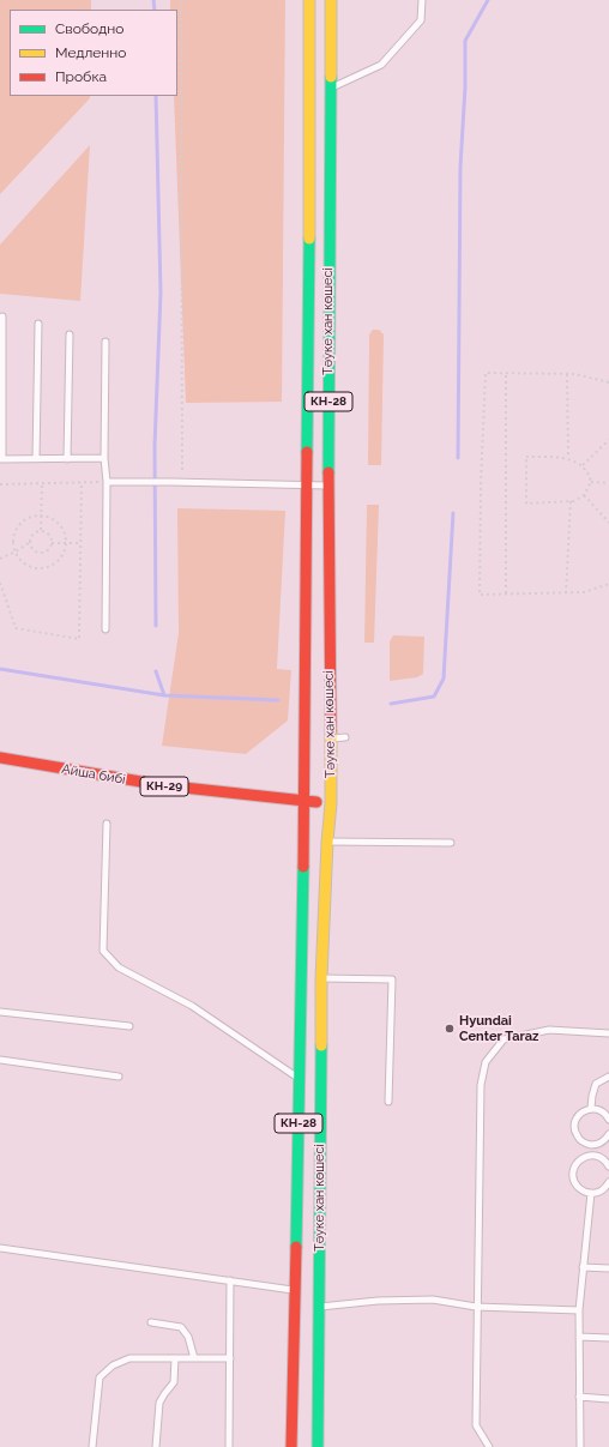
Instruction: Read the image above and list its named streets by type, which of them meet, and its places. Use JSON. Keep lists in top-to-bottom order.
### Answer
{
  "streets": {
    "main road": [
      "Тәуке хан көшесі",
      "КН-28",
      "Айша бибі",
      "КН-29"
    ]
  },
  "crossings": [
    ["Тәуке хан көшесі", "Айша бибі"]
  ],
  "places": ["Hyundai Center Taraz"],
  "legend": ["Свободно", "Медленно", "Пробка"]
}
